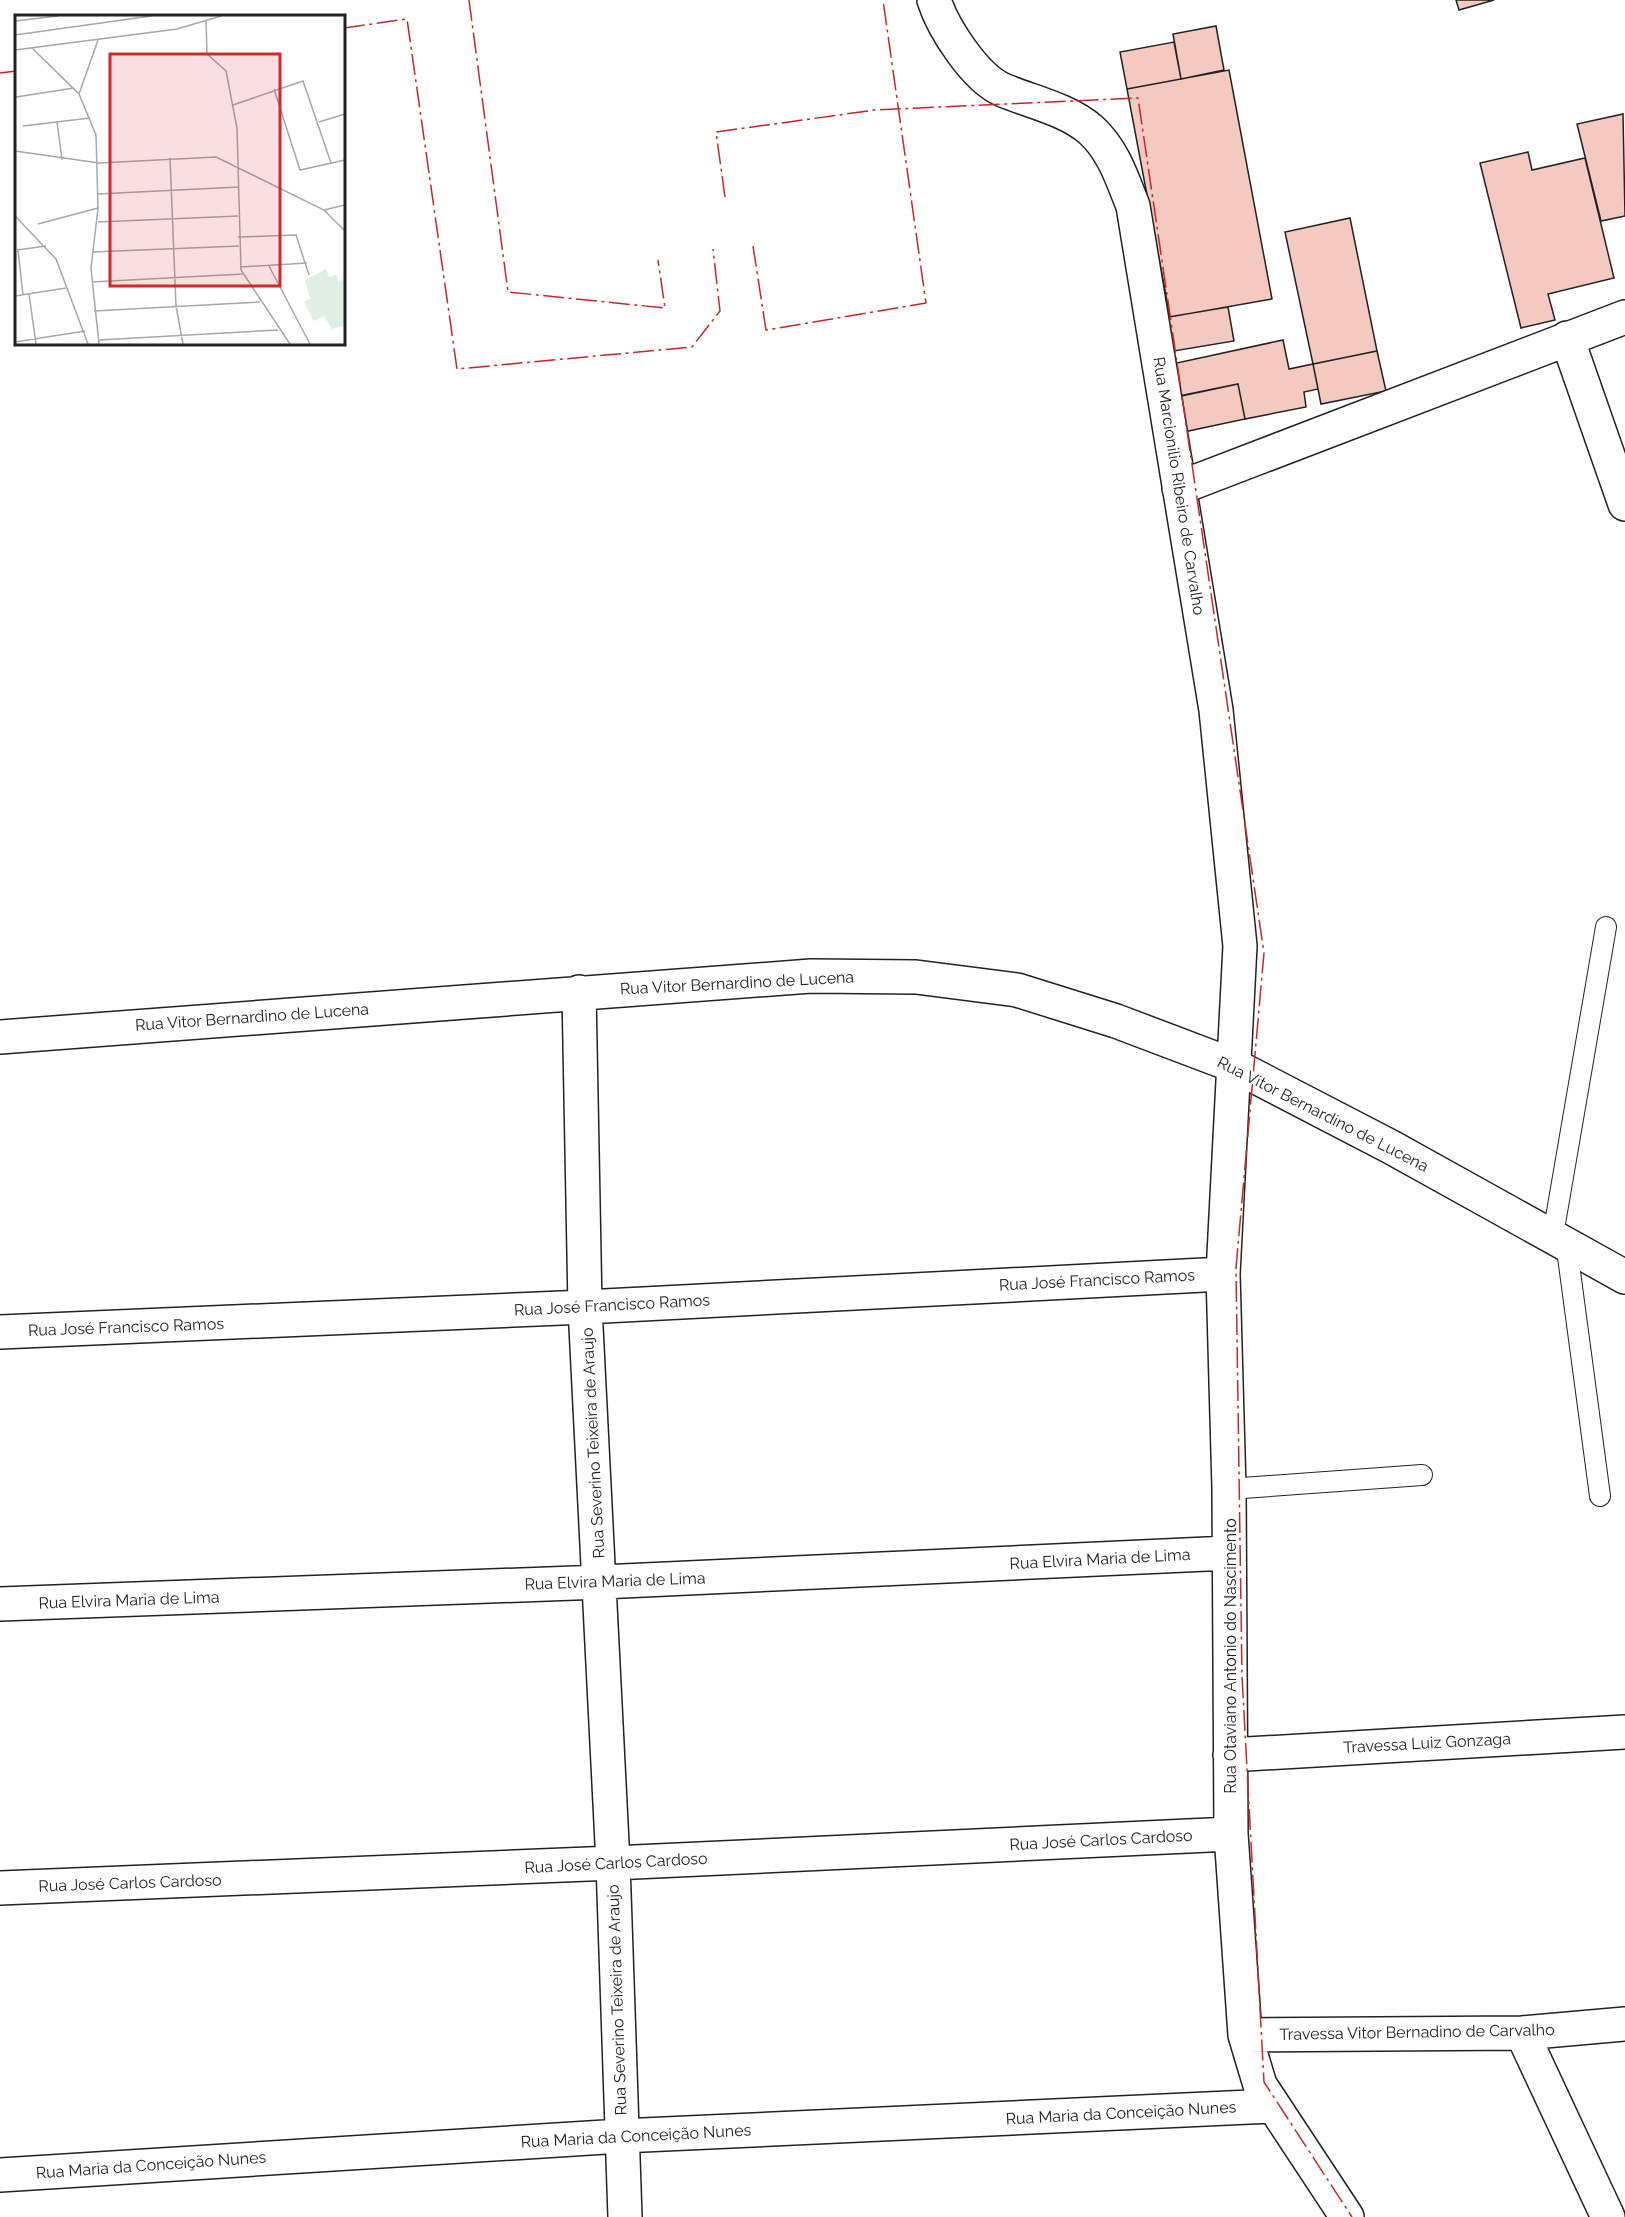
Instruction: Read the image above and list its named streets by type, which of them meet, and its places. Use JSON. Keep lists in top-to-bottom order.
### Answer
{
  "streets": {
    "street": [
      "Rua Marcionilio Ribeiro de Carvalho",
      "Rua Vitor Bernardino de Lucena",
      "Rua José Francisco Ramos",
      "Rua Severino Teixeira de Araujo",
      "Rua Elvira Maria de Lima",
      "Rua Otaviano Antonio do Nascimento",
      "Travessa Luiz Gonzaga",
      "Rua José Carlos Cardoso",
      "Travessa Vitor Bernadino de Carvalho",
      "Rua Maria da Conceição Nunes"
    ]
  },
  "crossings": [
    ["Rua Marcionilio Ribeiro de Carvalho", "Rua Vitor Bernardino de Lucena"],
    ["Rua Marcionilio Ribeiro de Carvalho", "Rua Otaviano Antonio do Nascimento"],
    ["Rua Vitor Bernardino de Lucena", "Rua Severino Teixeira de Araujo"],
    ["Rua Vitor Bernardino de Lucena", "Rua Otaviano Antonio do Nascimento"],
    ["Rua José Francisco Ramos", "Rua Severino Teixeira de Araujo"],
    ["Rua José Francisco Ramos", "Rua Otaviano Antonio do Nascimento"],
    ["Rua Severino Teixeira de Araujo", "Rua Elvira Maria de Lima"],
    ["Rua Severino Teixeira de Araujo", "Rua José Carlos Cardoso"],
    ["Rua Severino Teixeira de Araujo", "Rua Maria da Conceição Nunes"],
    ["Rua Elvira Maria de Lima", "Rua Otaviano Antonio do Nascimento"],
    ["Rua Otaviano Antonio do Nascimento", "Travessa Luiz Gonzaga"],
    ["Rua Otaviano Antonio do Nascimento", "Rua José Carlos Cardoso"],
    ["Rua Otaviano Antonio do Nascimento", "Travessa Vitor Bernadino de Carvalho"],
    ["Rua Otaviano Antonio do Nascimento", "Rua Maria da Conceição Nunes"]
  ]
}
